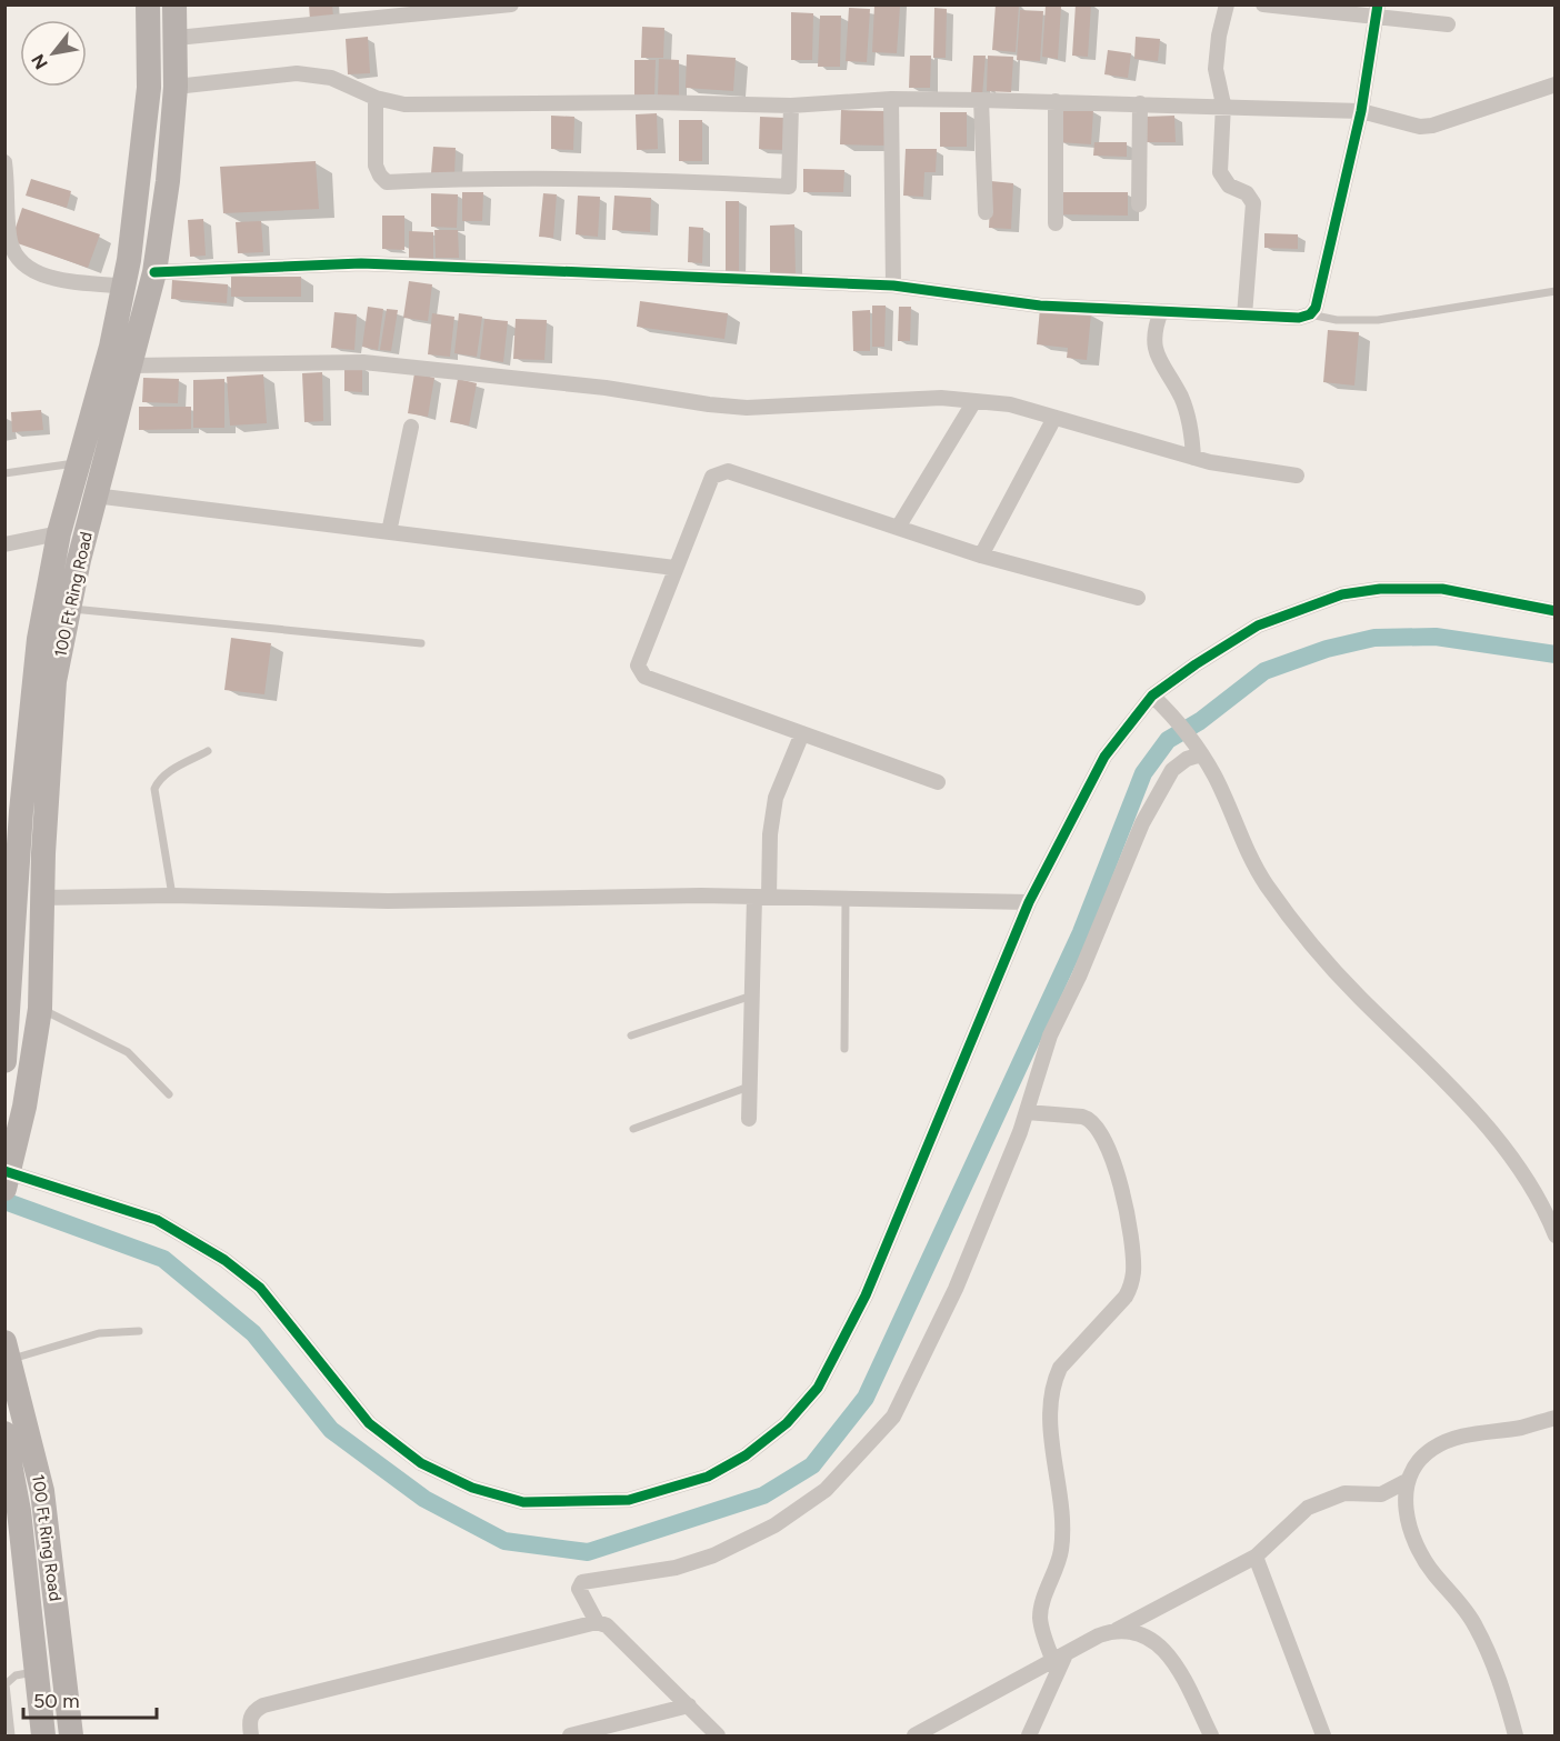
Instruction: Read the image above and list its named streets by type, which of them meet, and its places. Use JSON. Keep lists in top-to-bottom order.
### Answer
{
  "streets": {
    "main road": ["100 Ft Ring Road"]
  },
  "scale_bar": "50 m",
  "north": "bottom left"
}
